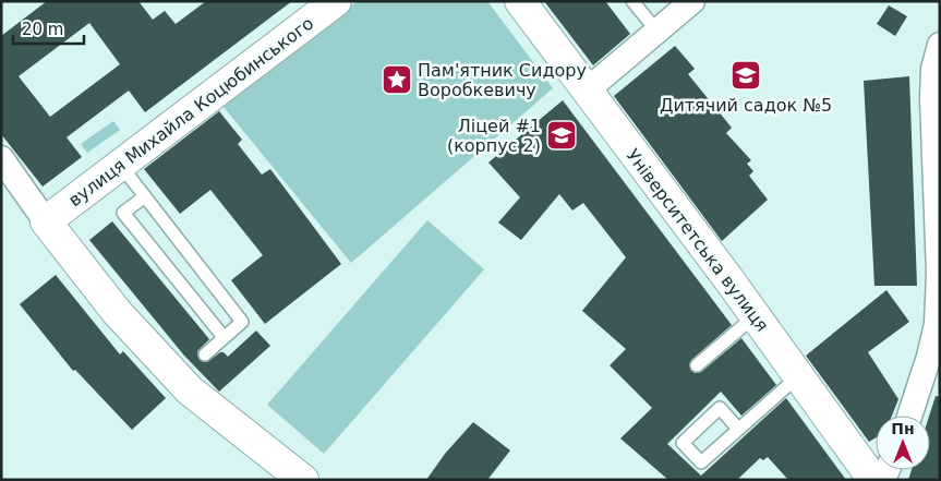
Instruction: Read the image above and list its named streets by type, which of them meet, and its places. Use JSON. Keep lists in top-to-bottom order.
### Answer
{
  "streets": {
    "street": ["вулиця Михайла Коцюбинського", "Університетська вулиця"]
  },
  "places": {
    "school or university": ["Дитячий садок №5", "Ліцей #1 (корпус 2)"],
    "place": ["Пам'ятник Сидору Воробкевичу"]
  },
  "scale_bar": "20 m",
  "north": "top"
}
